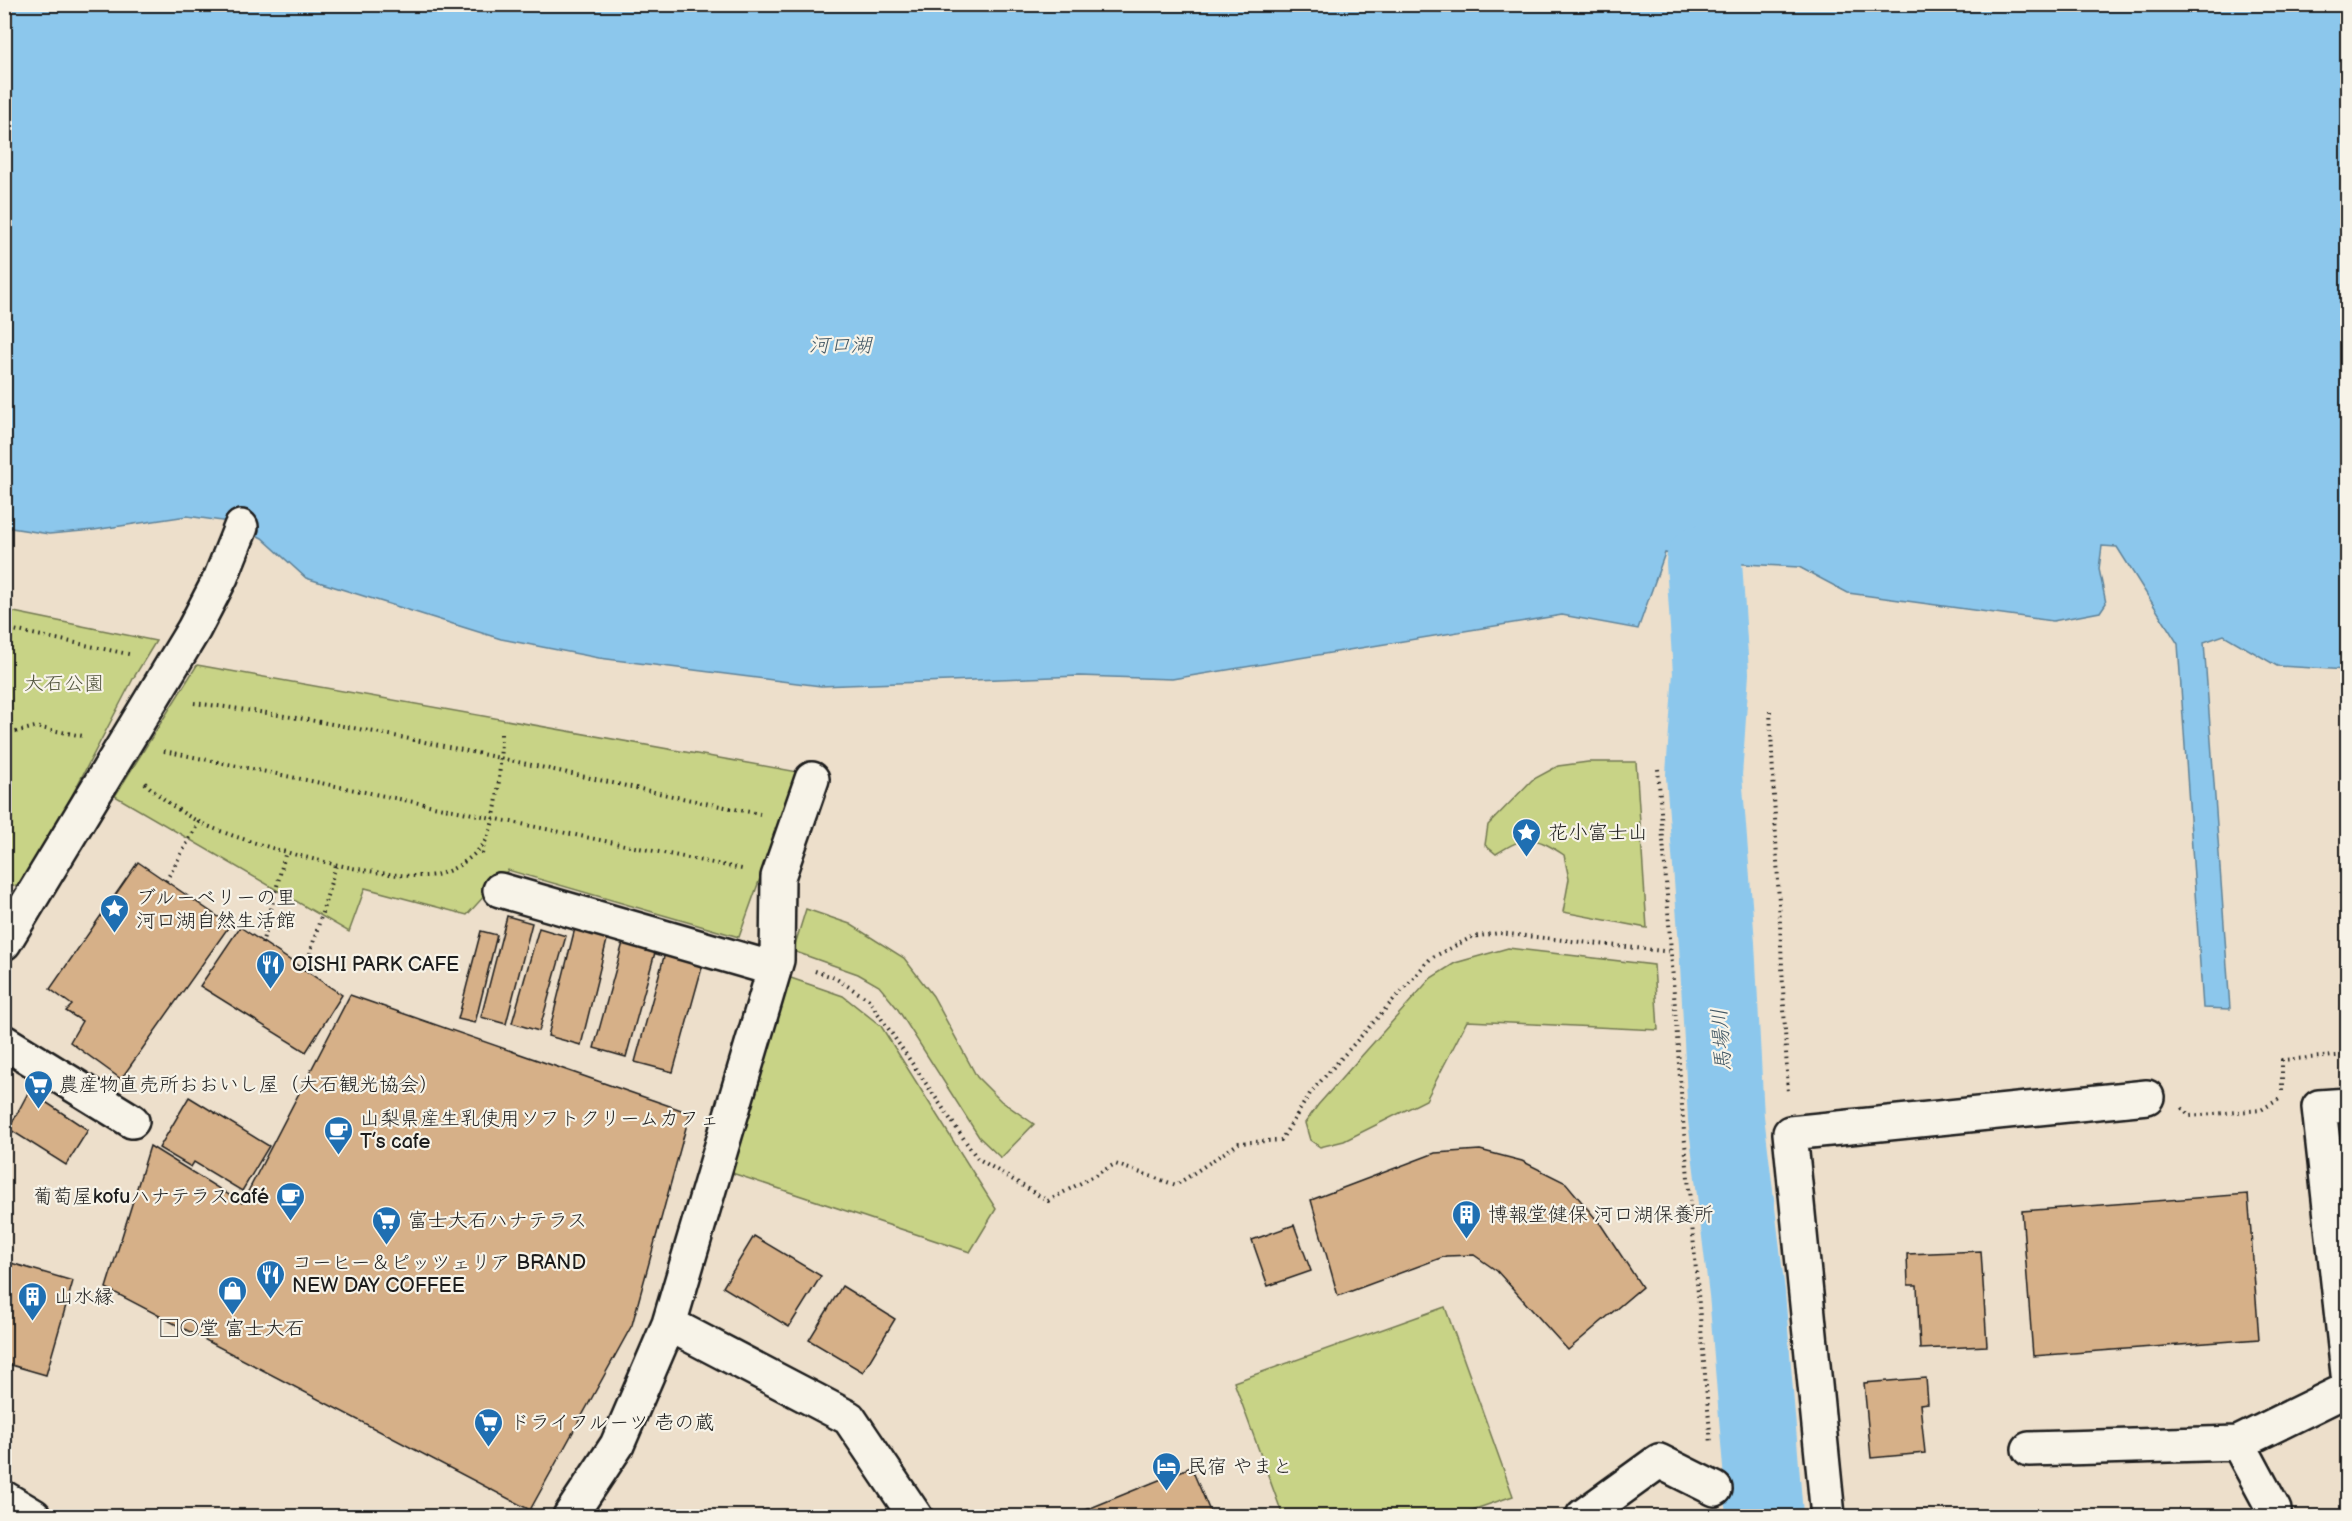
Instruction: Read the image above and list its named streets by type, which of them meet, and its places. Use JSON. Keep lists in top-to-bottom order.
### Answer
{
  "water": ["河口湖", "馬場川"],
  "parks": ["大石公園"],
  "places": {
    "place": ["花小富士山", "ブルーベリーの里 河口湖自然生活館"],
    "restaurant": ["OISHI PARK CAFE", "コーヒー＆ピッツェリア BRAND NEW DAY COFFEE"],
    "supermarket": ["農産物直売所おおいし屋（大石観光協会）", "富士大石ハナテラス", "ドライフルーツ 壱の蔵"],
    "cafe": ["山梨県産生乳使用ソフトクリームカフェ T’s cafe", "葡萄屋kofuハナテラスcafé"],
    "building": ["博報堂健保 河口湖保養所", "山水縁"],
    "shop": ["□○堂 富士大石"],
    "hotel": ["民宿 やまと"]
  }
}
